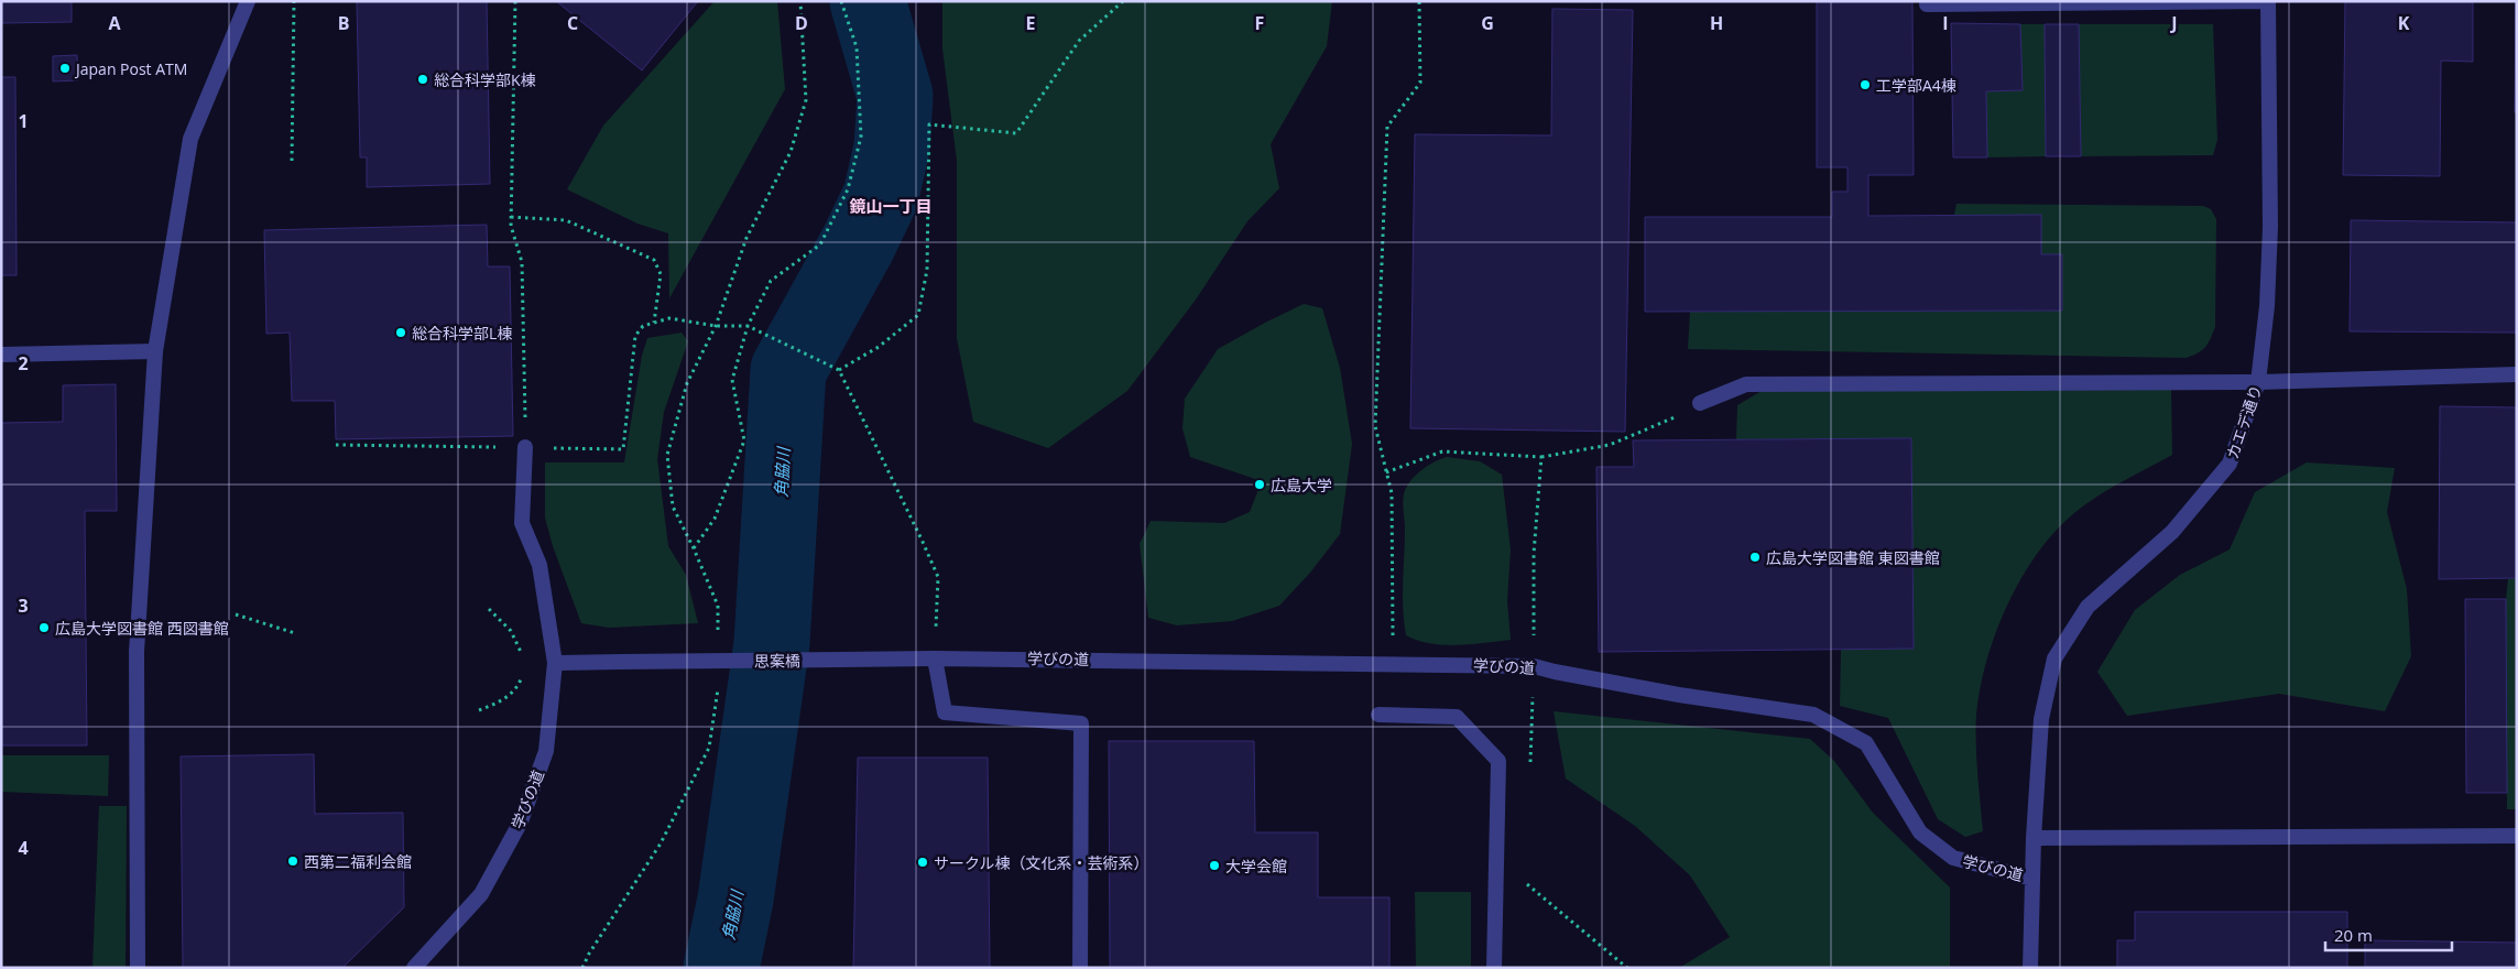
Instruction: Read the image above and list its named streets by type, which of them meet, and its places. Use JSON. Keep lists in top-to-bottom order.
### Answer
{
  "streets": {
    "street": ["カエデ通り", "学びの道", "思案橋"]
  },
  "crossings": [
    ["カエデ通り", "学びの道"],
    ["学びの道", "思案橋"]
  ],
  "districts": ["鏡山一丁目"],
  "water": ["角脇川"],
  "places": [
    "Japan Post ATM",
    "総合科学部K棟",
    "工学部A4棟",
    "総合科学部L棟",
    "広島大学",
    "広島大学図書館 東図書館",
    "広島大学図書館 西図書館",
    "西第二福利会館",
    "サークル棟（文化系・芸術系）",
    "大学会館"
  ],
  "scale_bar": "20 m",
  "grid": {
    "columns": [
      "A",
      "B",
      "C",
      "D",
      "E",
      "F",
      "G",
      "H",
      "I",
      "J",
      "K"
    ],
    "rows": [
      "1",
      "2",
      "3",
      "4"
    ]
  }
}
